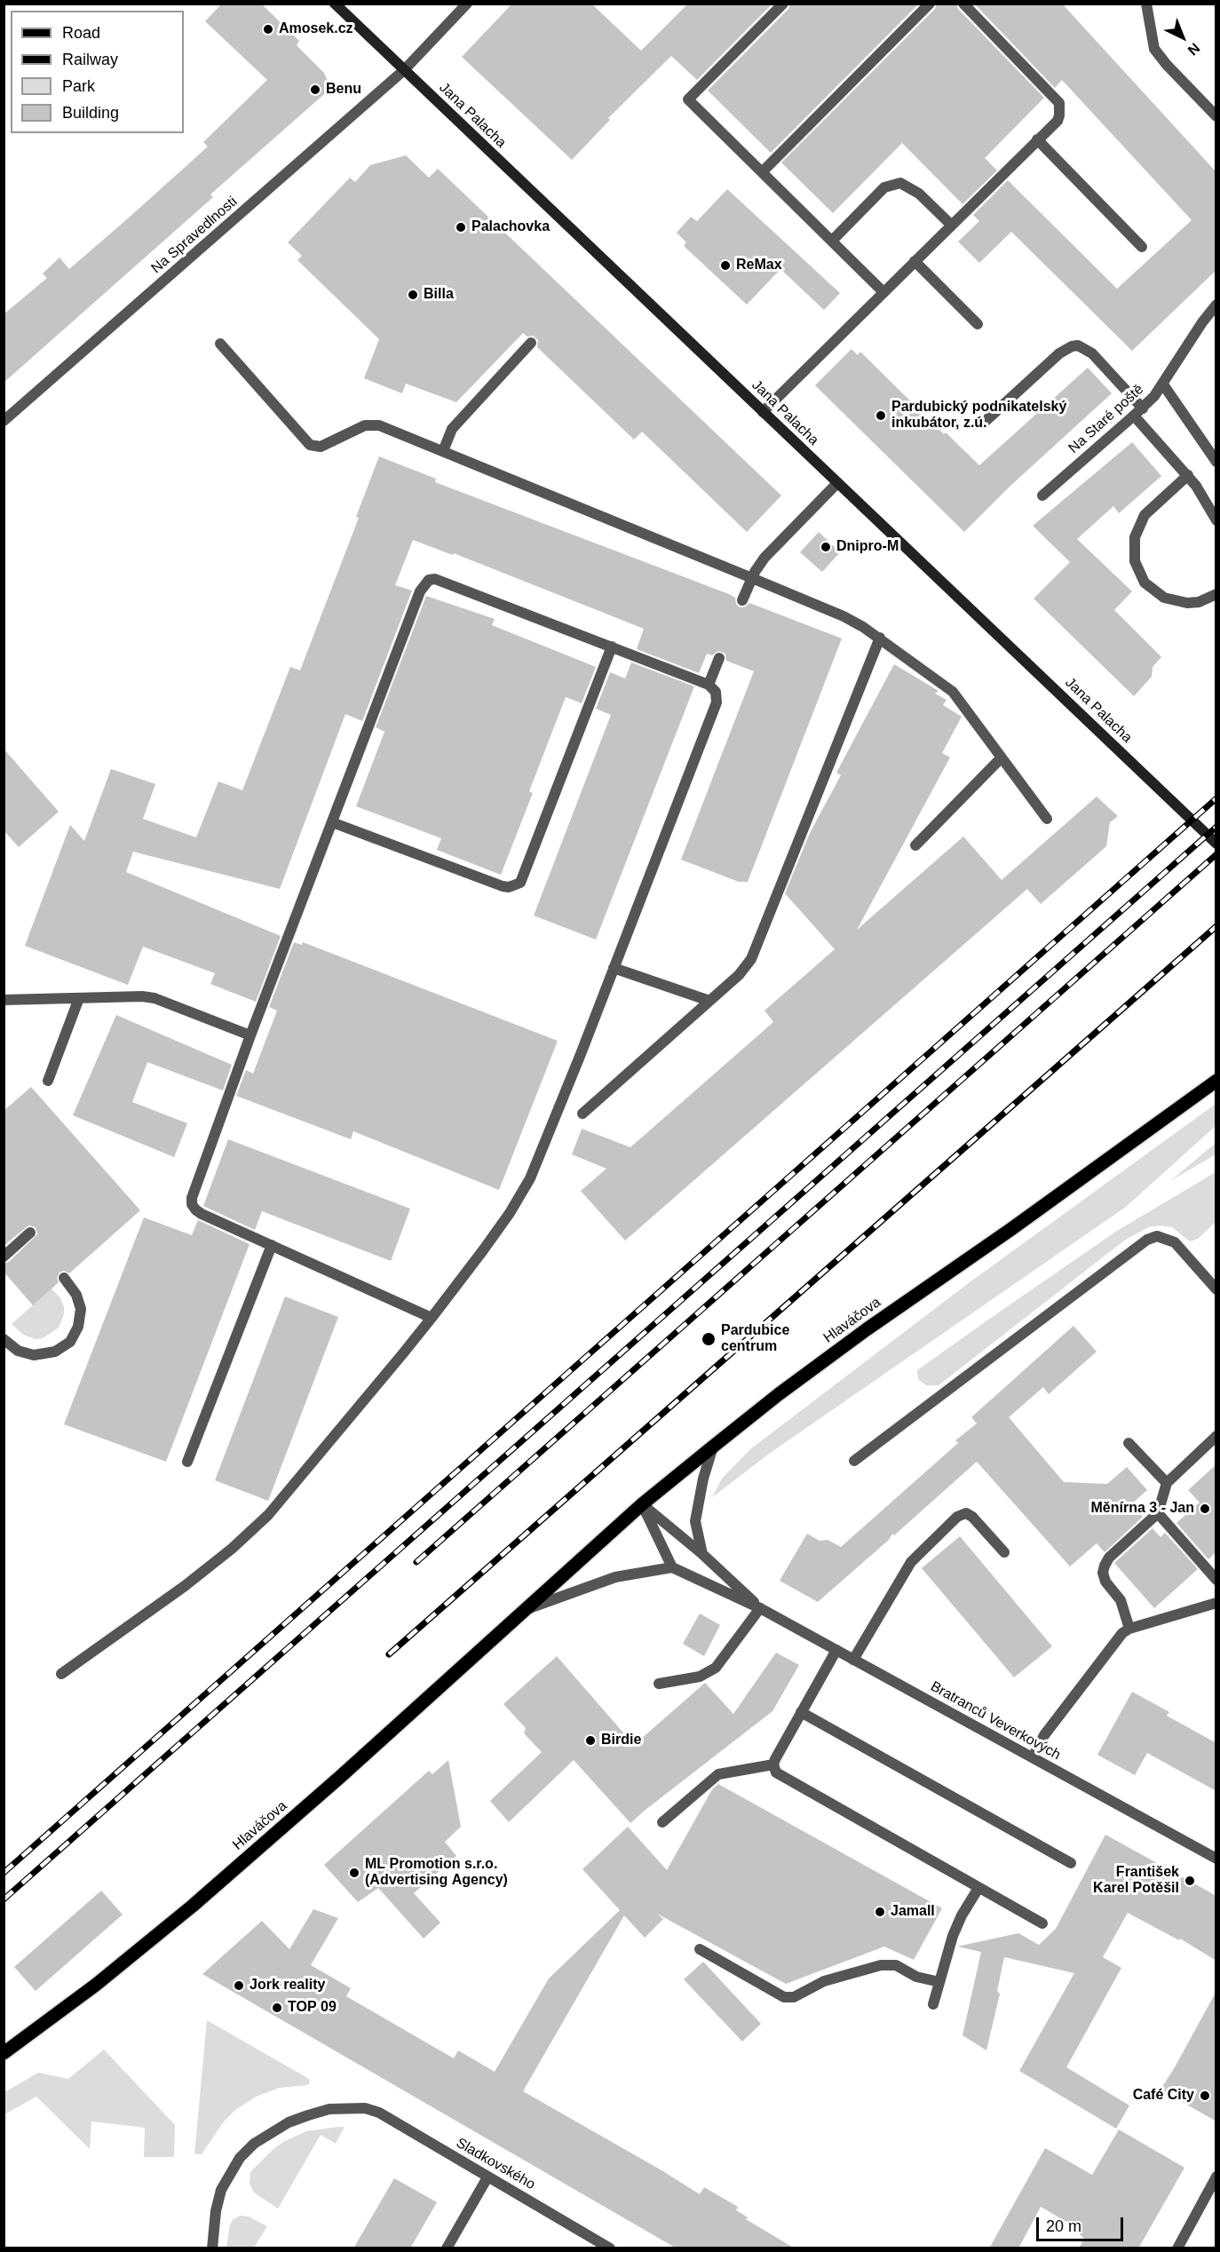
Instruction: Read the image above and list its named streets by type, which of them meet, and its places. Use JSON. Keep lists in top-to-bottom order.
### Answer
{
  "streets": {
    "main road": ["Jana Palacha", "Hlaváčova"],
    "street": [
      "Na Spravedlnosti",
      "Na Staré poště",
      "Bratranců Veverkových",
      "Sladkovského"
    ]
  },
  "crossings": [
    ["Jana Palacha", "Na Spravedlnosti"],
    ["Hlaváčova", "Bratranců Veverkových"]
  ],
  "places": [
    "Amosek.cz",
    "Benu",
    "Palachovka",
    "ReMax",
    "Billa",
    "Pardubický podnikatelský inkubátor, z.ú.",
    "Dnipro-M",
    "Pardubice centrum",
    "Měnírna 3 - Jan",
    "Birdie",
    "ML Promotion s.r.o. (Advertising Agency)",
    "František Karel Potěšil",
    "Jamall",
    "Jork reality",
    "TOP 09",
    "Café City"
  ],
  "legend": [
    "Road",
    "Railway",
    "Park",
    "Building"
  ],
  "scale_bar": "20 m",
  "north": "bottom right"
}
